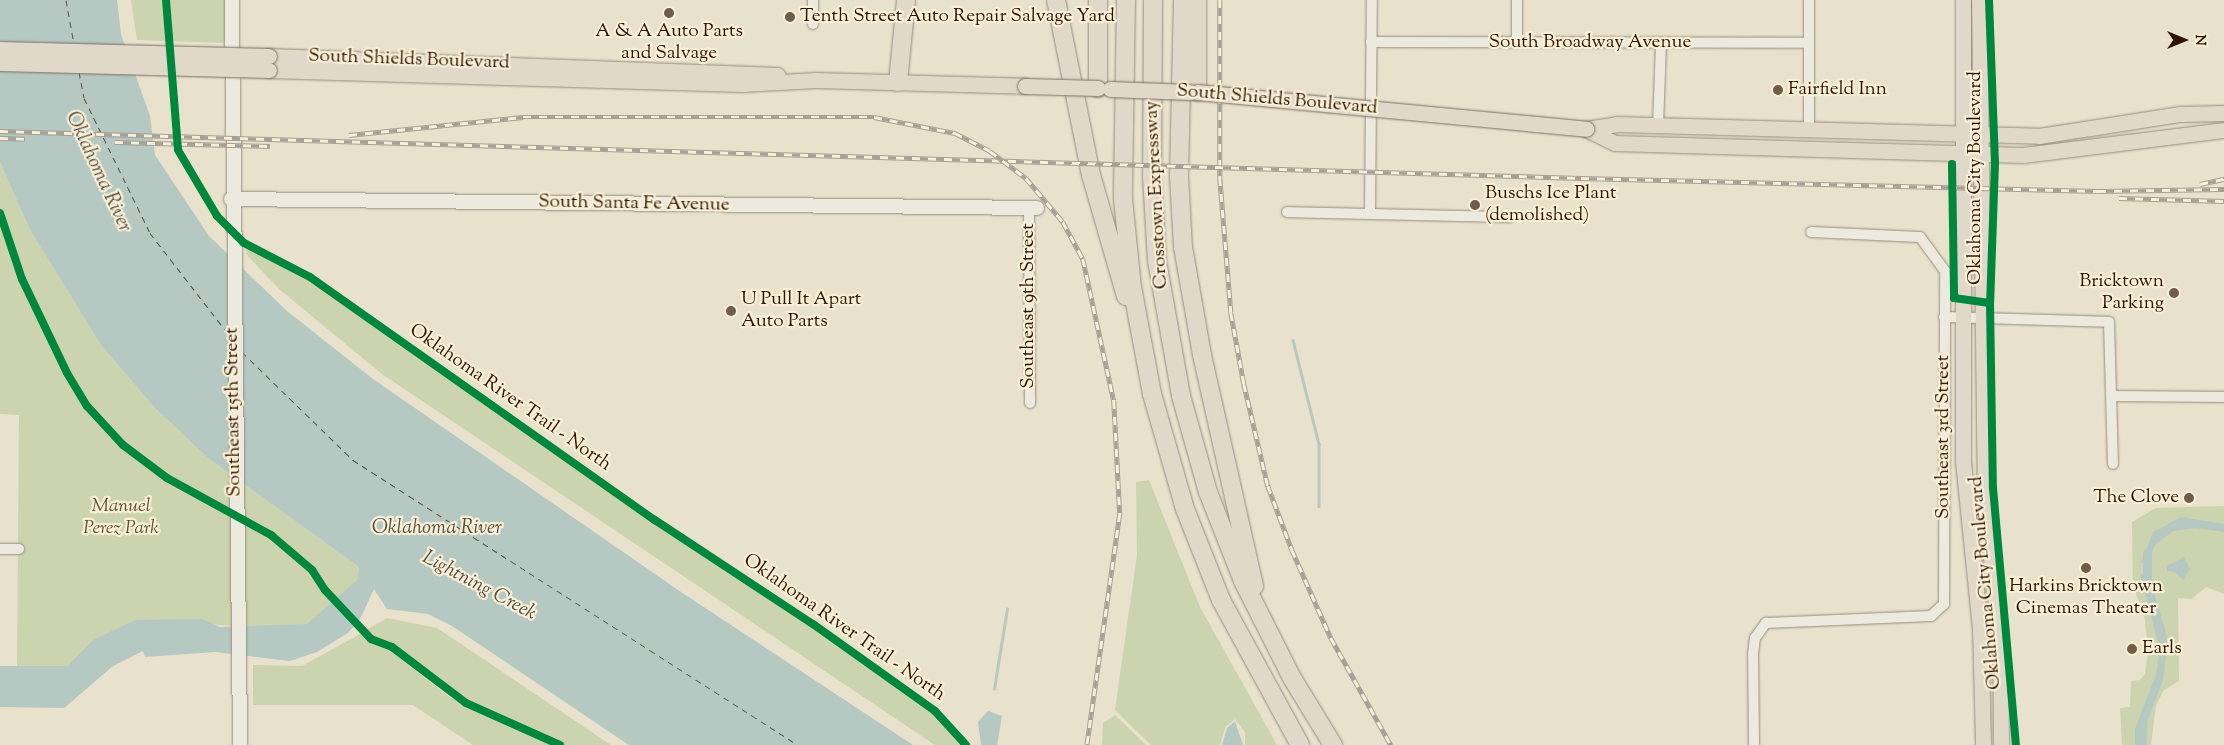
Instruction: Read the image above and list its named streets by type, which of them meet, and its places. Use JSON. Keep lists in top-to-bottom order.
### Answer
{
  "streets": {
    "highway": ["Crosstown Expressway"],
    "main road": ["South Shields Boulevard", "Oklahoma City Boulevard"],
    "street": [
      "South Broadway Avenue",
      "South Santa Fe Avenue",
      "Southeast 9th Street",
      "Southeast 15th Street",
      "Southeast 3rd Street"
    ],
    "cycle path": ["Oklahoma River Trail - North"]
  },
  "crossings": [
    ["South Shields Boulevard", "Oklahoma City Boulevard"],
    ["South Santa Fe Avenue", "Southeast 9th Street"],
    ["South Santa Fe Avenue", "Southeast 15th Street"]
  ],
  "water": ["Oklahoma River", "Lightning Creek"],
  "parks": ["Manuel Perez Park"],
  "places": [
    "A & A Auto Parts and Salvage",
    "Tenth Street Auto Repair Salvage Yard",
    "Fairfield Inn",
    "Buschs Ice Plant (demolished)",
    "Bricktown Parking",
    "U Pull It Apart Auto Parts",
    "The Clove",
    "Harkins Bricktown Cinemas Theater",
    "Earls"
  ],
  "north": "right"
}
